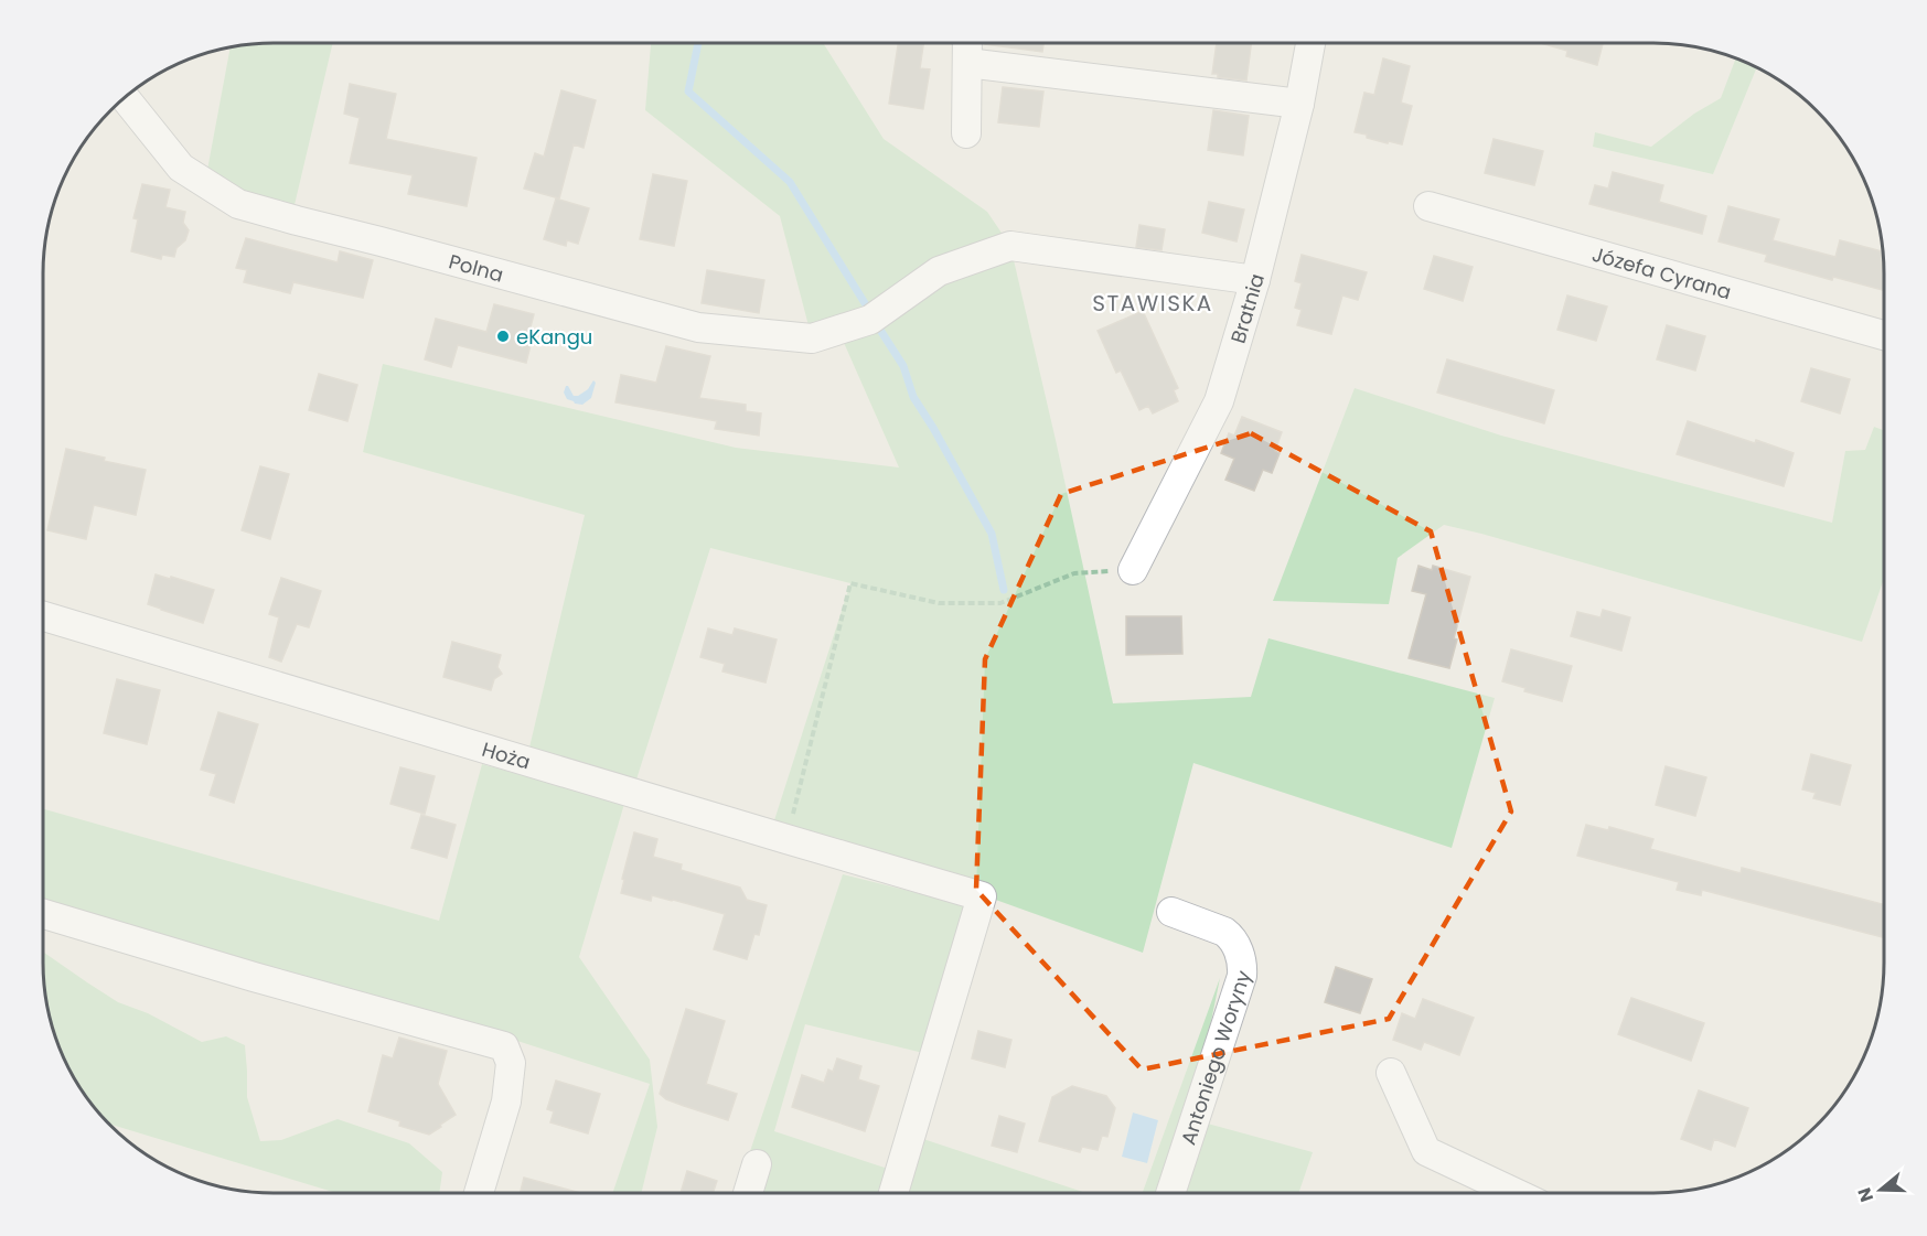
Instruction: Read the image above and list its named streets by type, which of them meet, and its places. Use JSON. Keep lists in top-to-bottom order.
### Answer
{
  "streets": {
    "street": [
      "Polna",
      "Józefa Cyrana",
      "Bratnia",
      "Hoża",
      "Antoniego Woryny"
    ]
  },
  "crossings": [
    ["Polna", "Bratnia"]
  ],
  "districts": ["STAWISKA"],
  "places": ["eKangu"],
  "north": "left"
}
